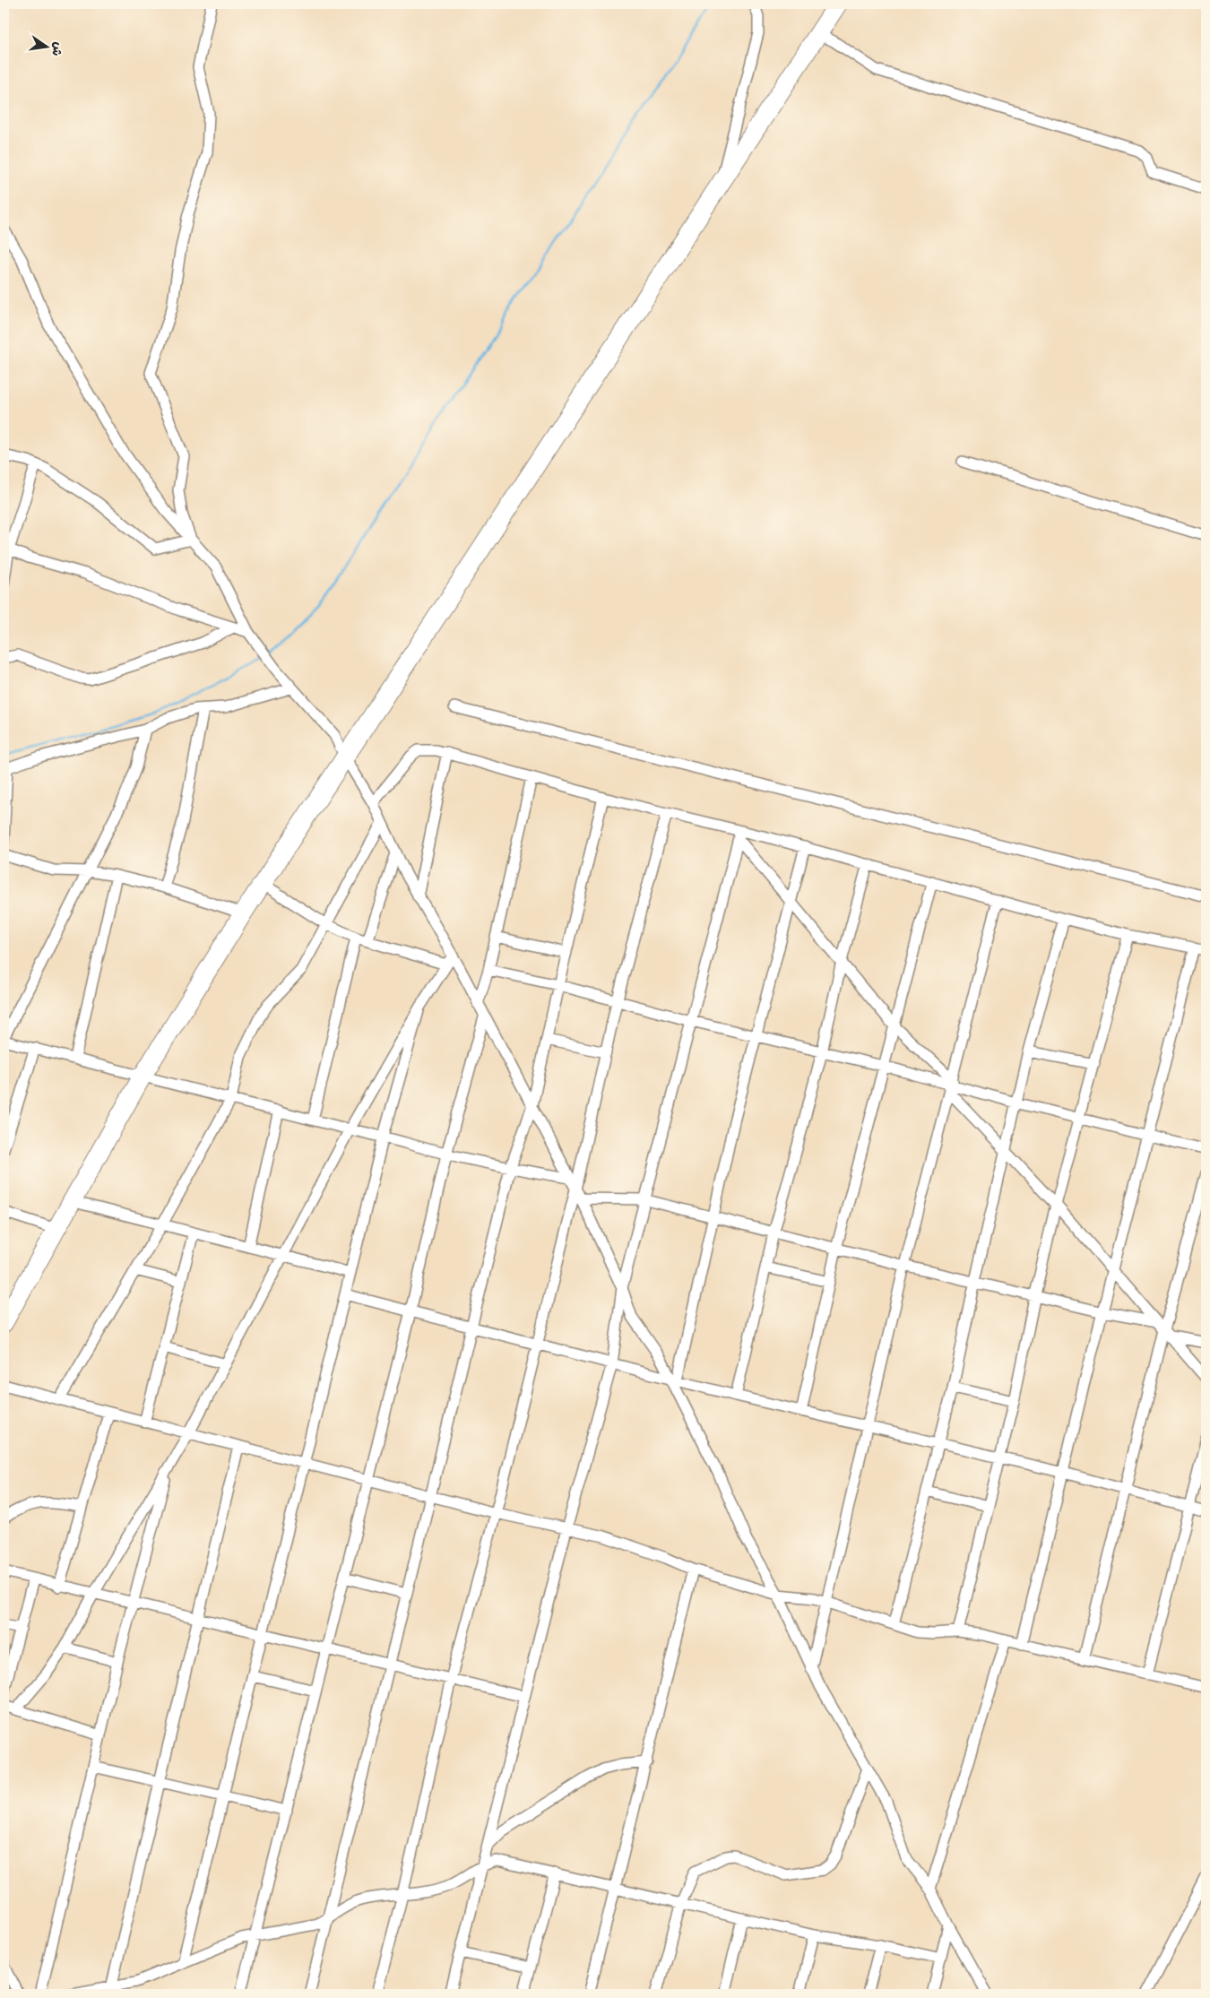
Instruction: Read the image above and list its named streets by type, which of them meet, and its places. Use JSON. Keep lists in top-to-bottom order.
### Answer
{
  "north": "right"
}
